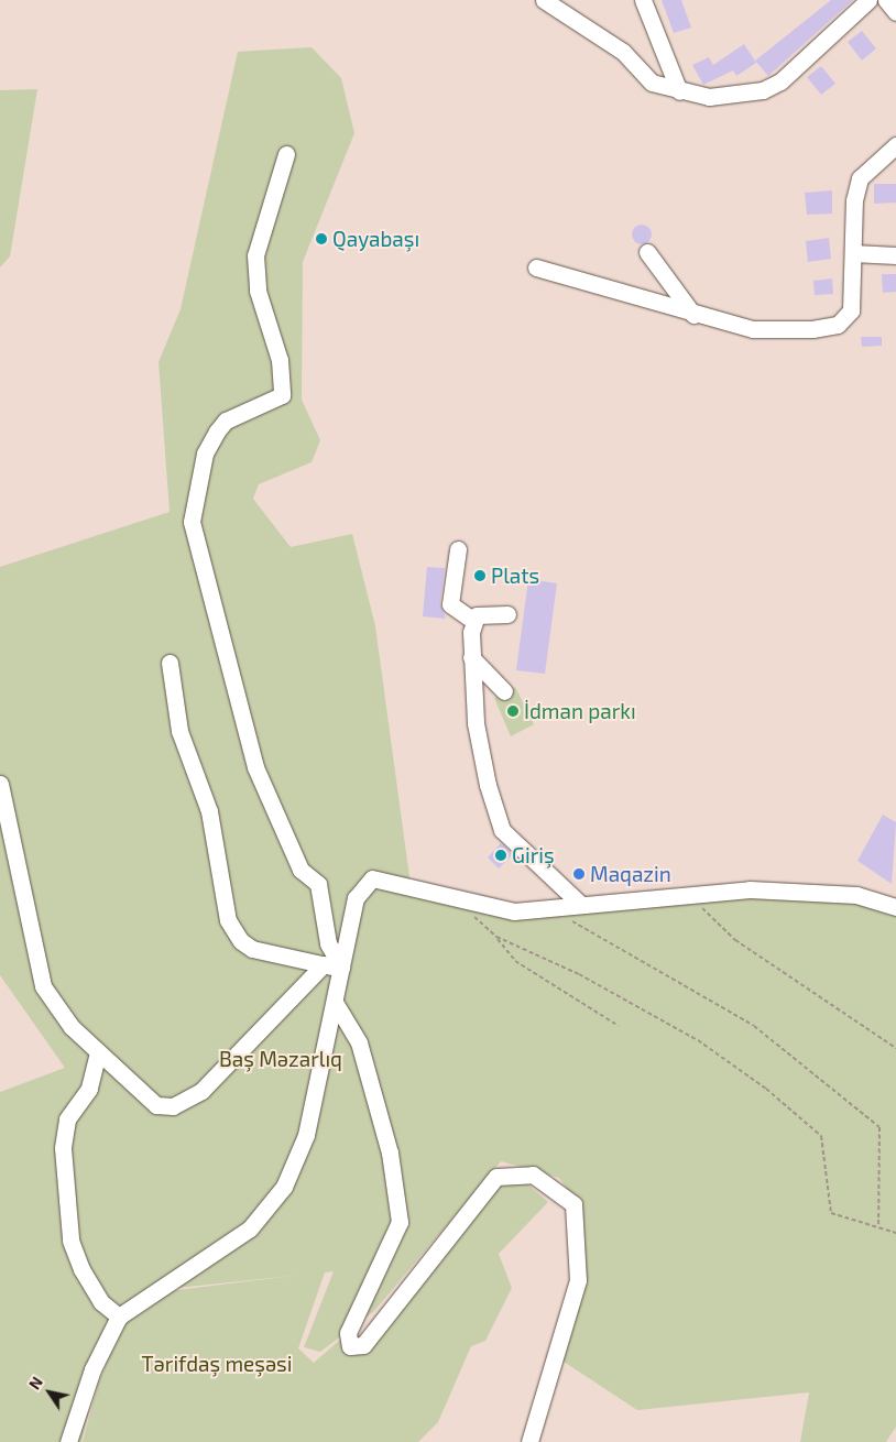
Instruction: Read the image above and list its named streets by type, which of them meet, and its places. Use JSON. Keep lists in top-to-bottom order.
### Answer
{
  "parks": ["Baş Məzarlıq", "Tərifdaş meşəsi"],
  "places": [
    "Qayabaşı",
    "Plats",
    "İdman parkı",
    "Giriş",
    "Maqazin"
  ],
  "north": "top left"
}
